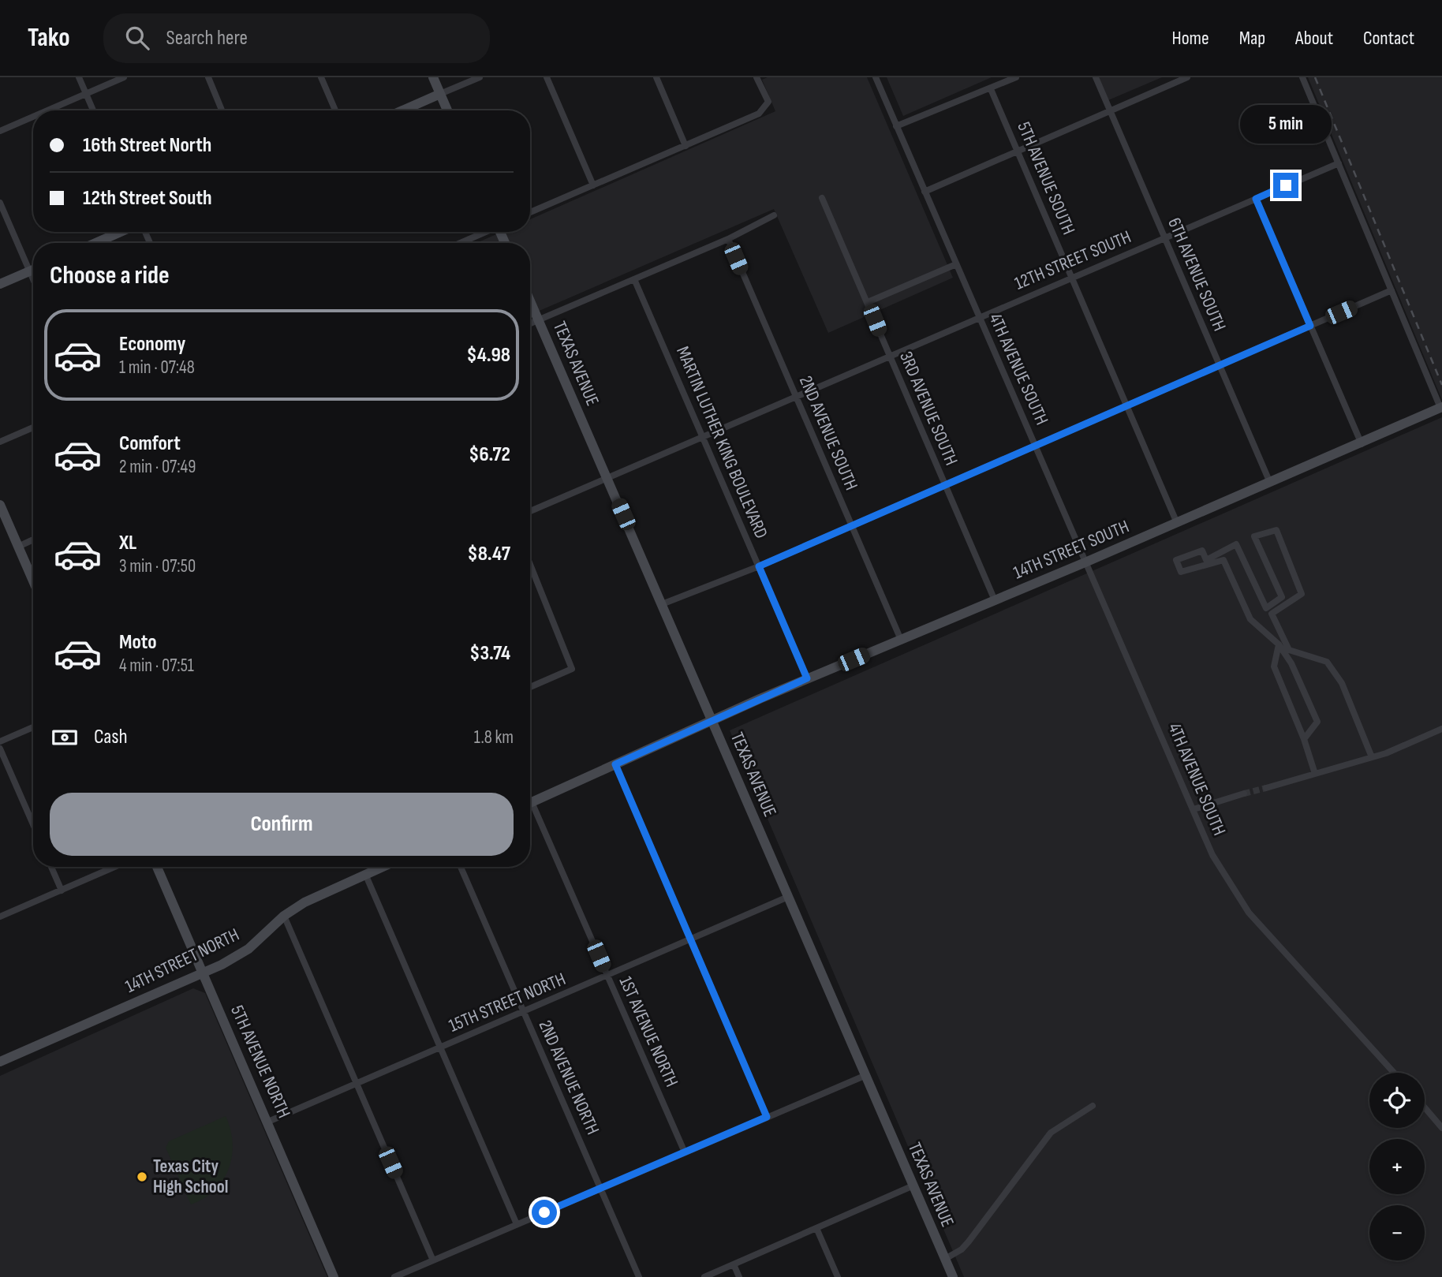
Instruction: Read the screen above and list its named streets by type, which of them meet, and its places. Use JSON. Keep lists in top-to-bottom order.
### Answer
{
  "streets": {
    "street": [
      "5TH AVENUE SOUTH",
      "12TH STREET SOUTH",
      "6TH AVENUE SOUTH",
      "TEXAS AVENUE",
      "4TH AVENUE SOUTH",
      "3RD AVENUE SOUTH",
      "2ND AVENUE SOUTH",
      "MARTIN LUTHER KING BOULEVARD",
      "14TH STREET SOUTH",
      "14TH STREET NORTH",
      "15TH STREET NORTH",
      "1ST AVENUE NORTH",
      "5TH AVENUE NORTH",
      "2ND AVENUE NORTH"
    ]
  },
  "crossings": [
    ["5TH AVENUE SOUTH", "12TH STREET SOUTH"],
    ["5TH AVENUE SOUTH", "14TH STREET SOUTH"],
    ["12TH STREET SOUTH", "6TH AVENUE SOUTH"],
    ["12TH STREET SOUTH", "TEXAS AVENUE"],
    ["12TH STREET SOUTH", "4TH AVENUE SOUTH"],
    ["12TH STREET SOUTH", "3RD AVENUE SOUTH"],
    ["12TH STREET SOUTH", "2ND AVENUE SOUTH"],
    ["12TH STREET SOUTH", "MARTIN LUTHER KING BOULEVARD"],
    ["6TH AVENUE SOUTH", "14TH STREET SOUTH"],
    ["TEXAS AVENUE", "14TH STREET SOUTH"],
    ["TEXAS AVENUE", "15TH STREET NORTH"],
    ["4TH AVENUE SOUTH", "14TH STREET SOUTH"],
    ["3RD AVENUE SOUTH", "14TH STREET SOUTH"],
    ["2ND AVENUE SOUTH", "14TH STREET SOUTH"],
    ["MARTIN LUTHER KING BOULEVARD", "14TH STREET SOUTH"],
    ["14TH STREET NORTH", "5TH AVENUE NORTH"],
    ["15TH STREET NORTH", "1ST AVENUE NORTH"],
    ["15TH STREET NORTH", "5TH AVENUE NORTH"],
    ["15TH STREET NORTH", "2ND AVENUE NORTH"]
  ],
  "places": ["Texas City High School"],
  "page": {
    "header": "Tako",
    "search": "Search here",
    "nav": [
      "Home",
      "Map",
      "About",
      "Contact"
    ],
    "bubble": "5 min",
    "banner": ["16th Street North", "12th Street South"],
    "heading": "Choose a ride",
    "list": [
      {
        "name": "Economy",
        "note": "1 min · 07:48",
        "value": "$4.98"
      },
      {
        "name": "Comfort",
        "note": "2 min · 07:49",
        "value": "$6.72"
      },
      {
        "name": "XL",
        "note": "3 min · 07:50",
        "value": "$8.47"
      },
      {
        "name": "Moto",
        "note": "4 min · 07:51",
        "value": "$3.74"
      }
    ],
    "pay": ["Cash", "1.8 km"],
    "buttons": "Confirm",
    "map_buttons": ["+", "−"]
  }
}
